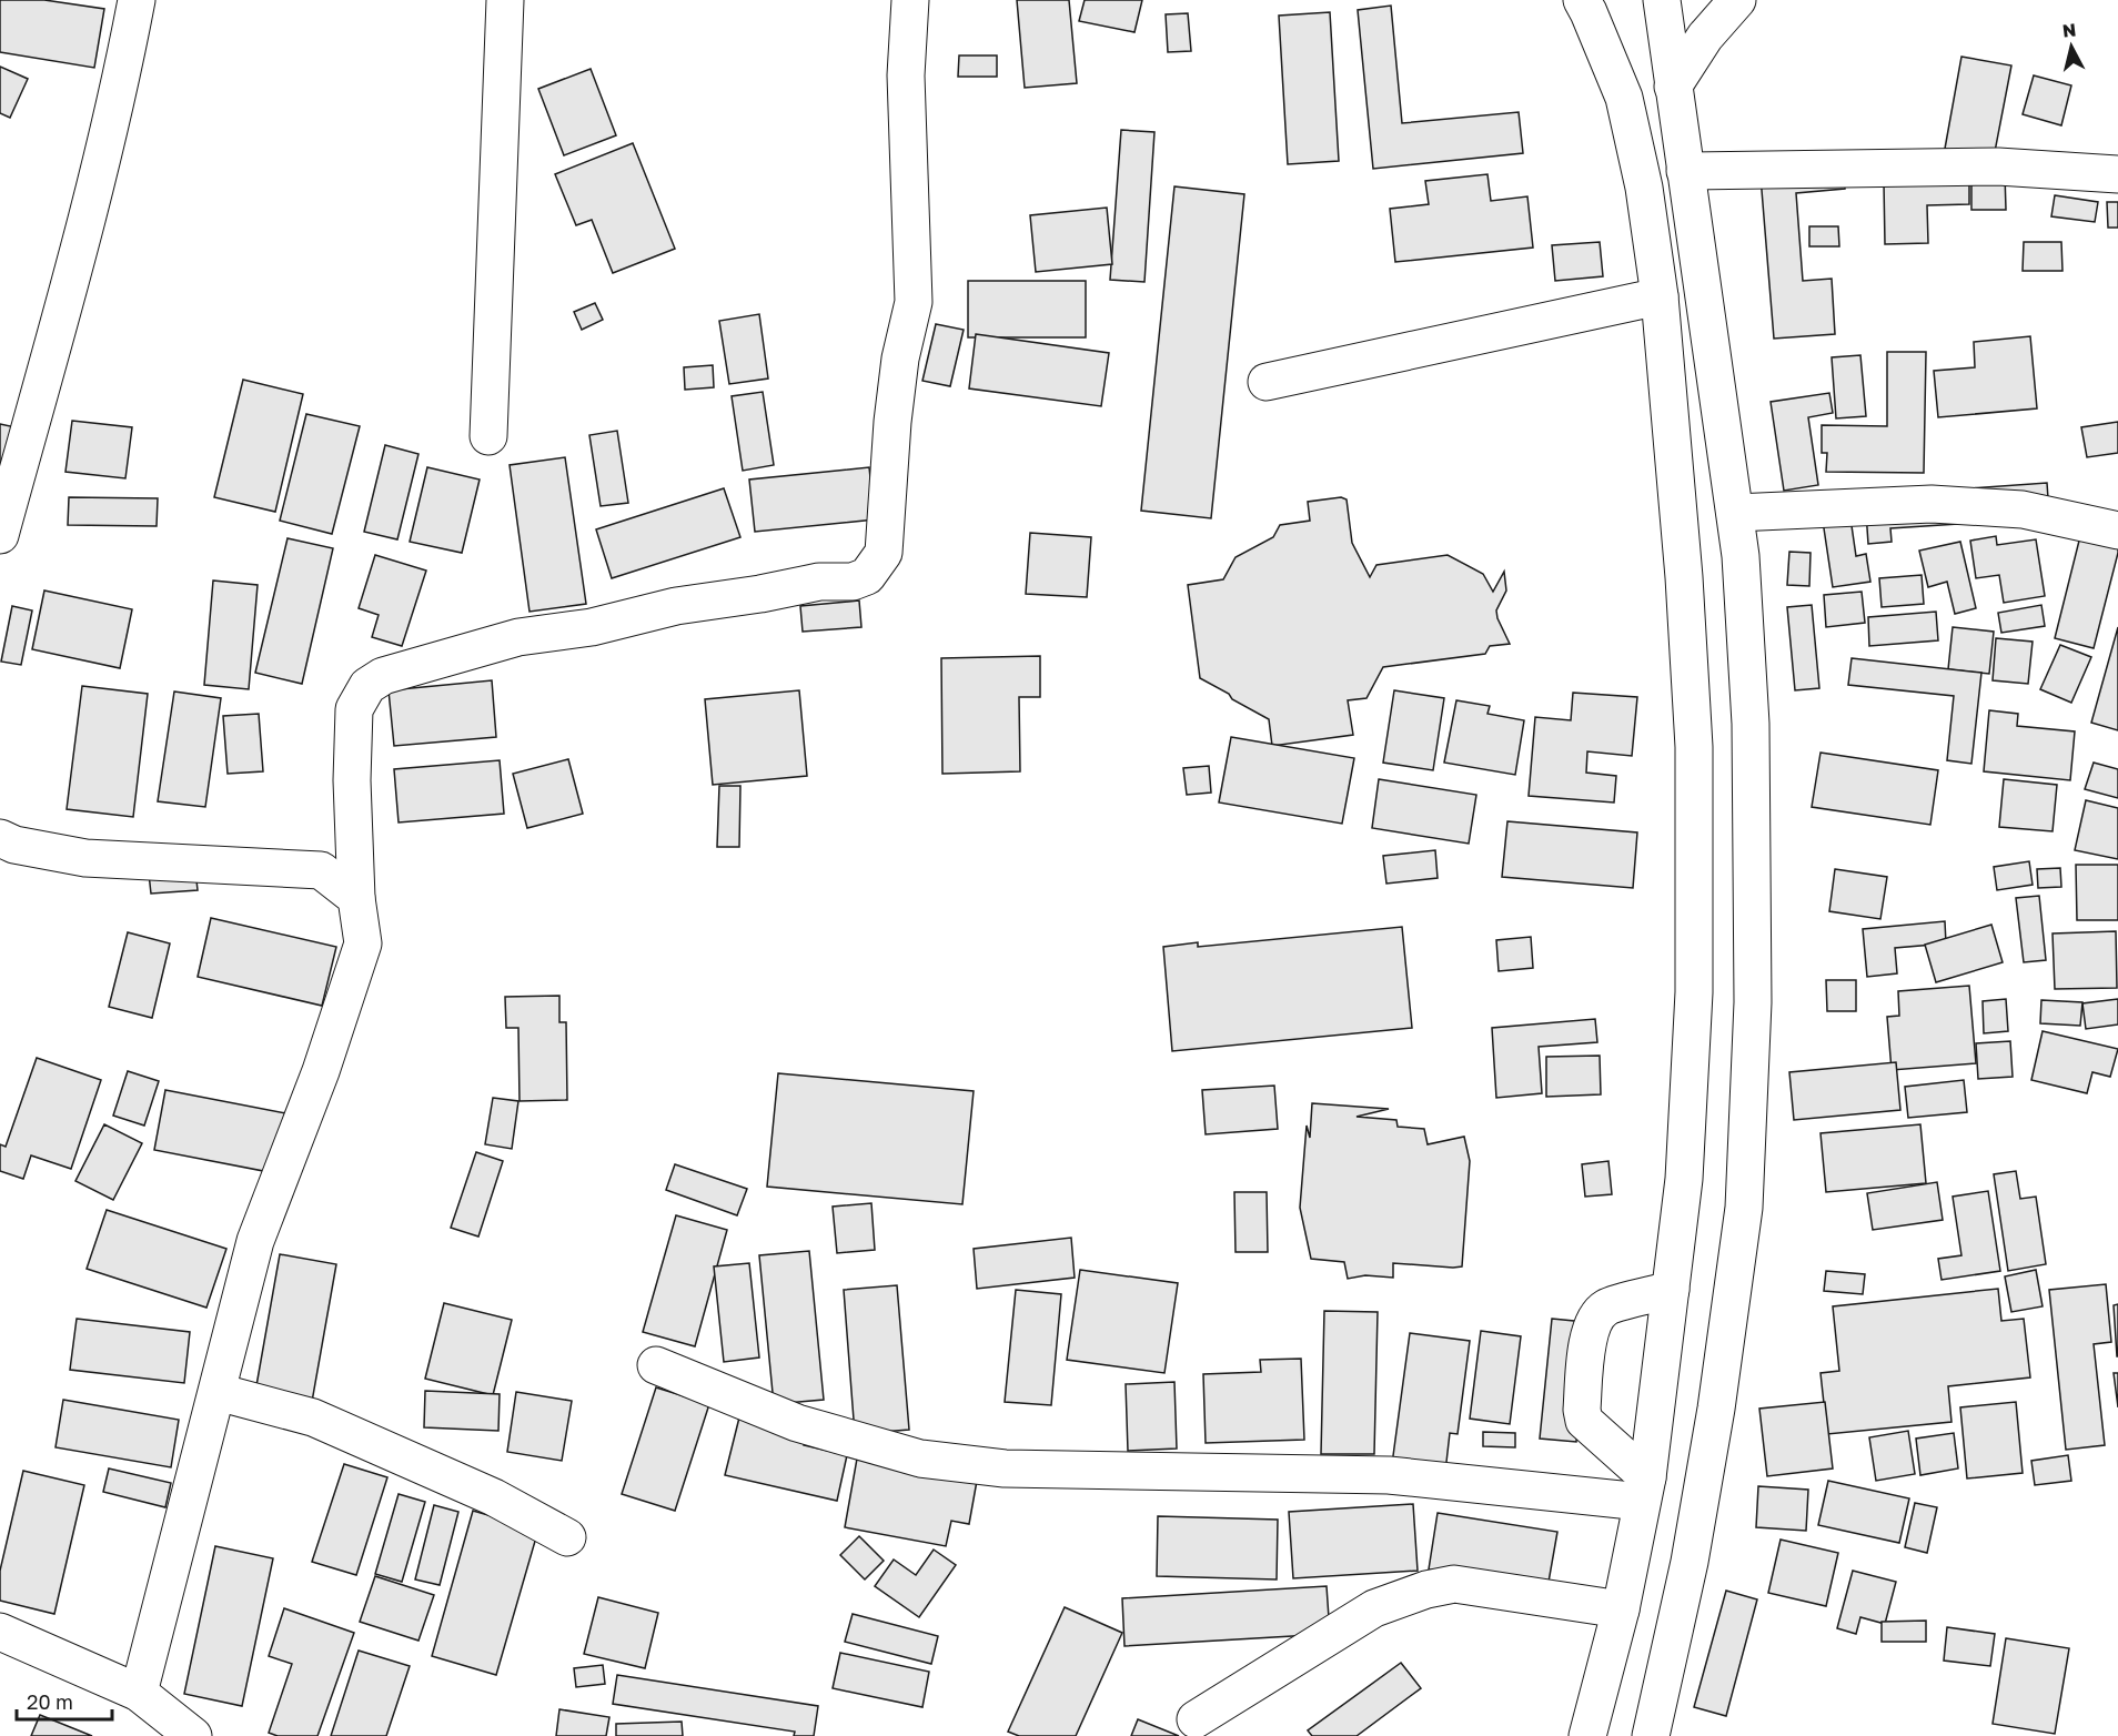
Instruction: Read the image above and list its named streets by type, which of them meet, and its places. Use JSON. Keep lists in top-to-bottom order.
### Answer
{
  "scale_bar": "20 m",
  "north": "top"
}
